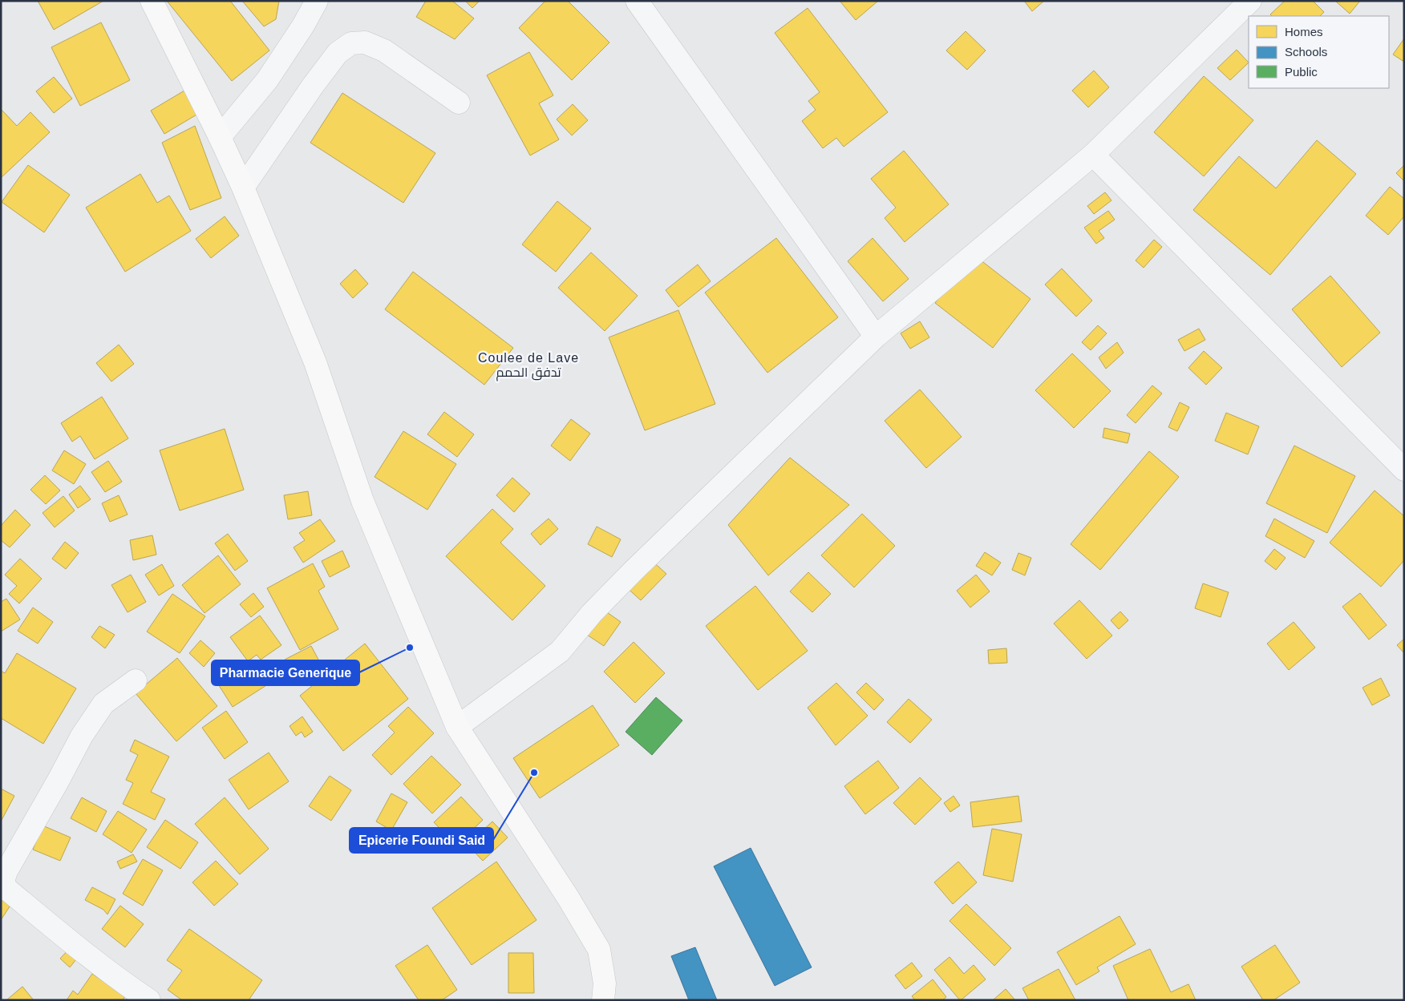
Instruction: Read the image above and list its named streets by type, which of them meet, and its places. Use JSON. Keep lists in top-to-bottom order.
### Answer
{
  "districts": ["Coulee de Lave تدفق الحمم"],
  "places": ["Pharmacie Generique", "Epicerie Foundi Said"],
  "legend": ["Homes", "Schools", "Public"]
}
